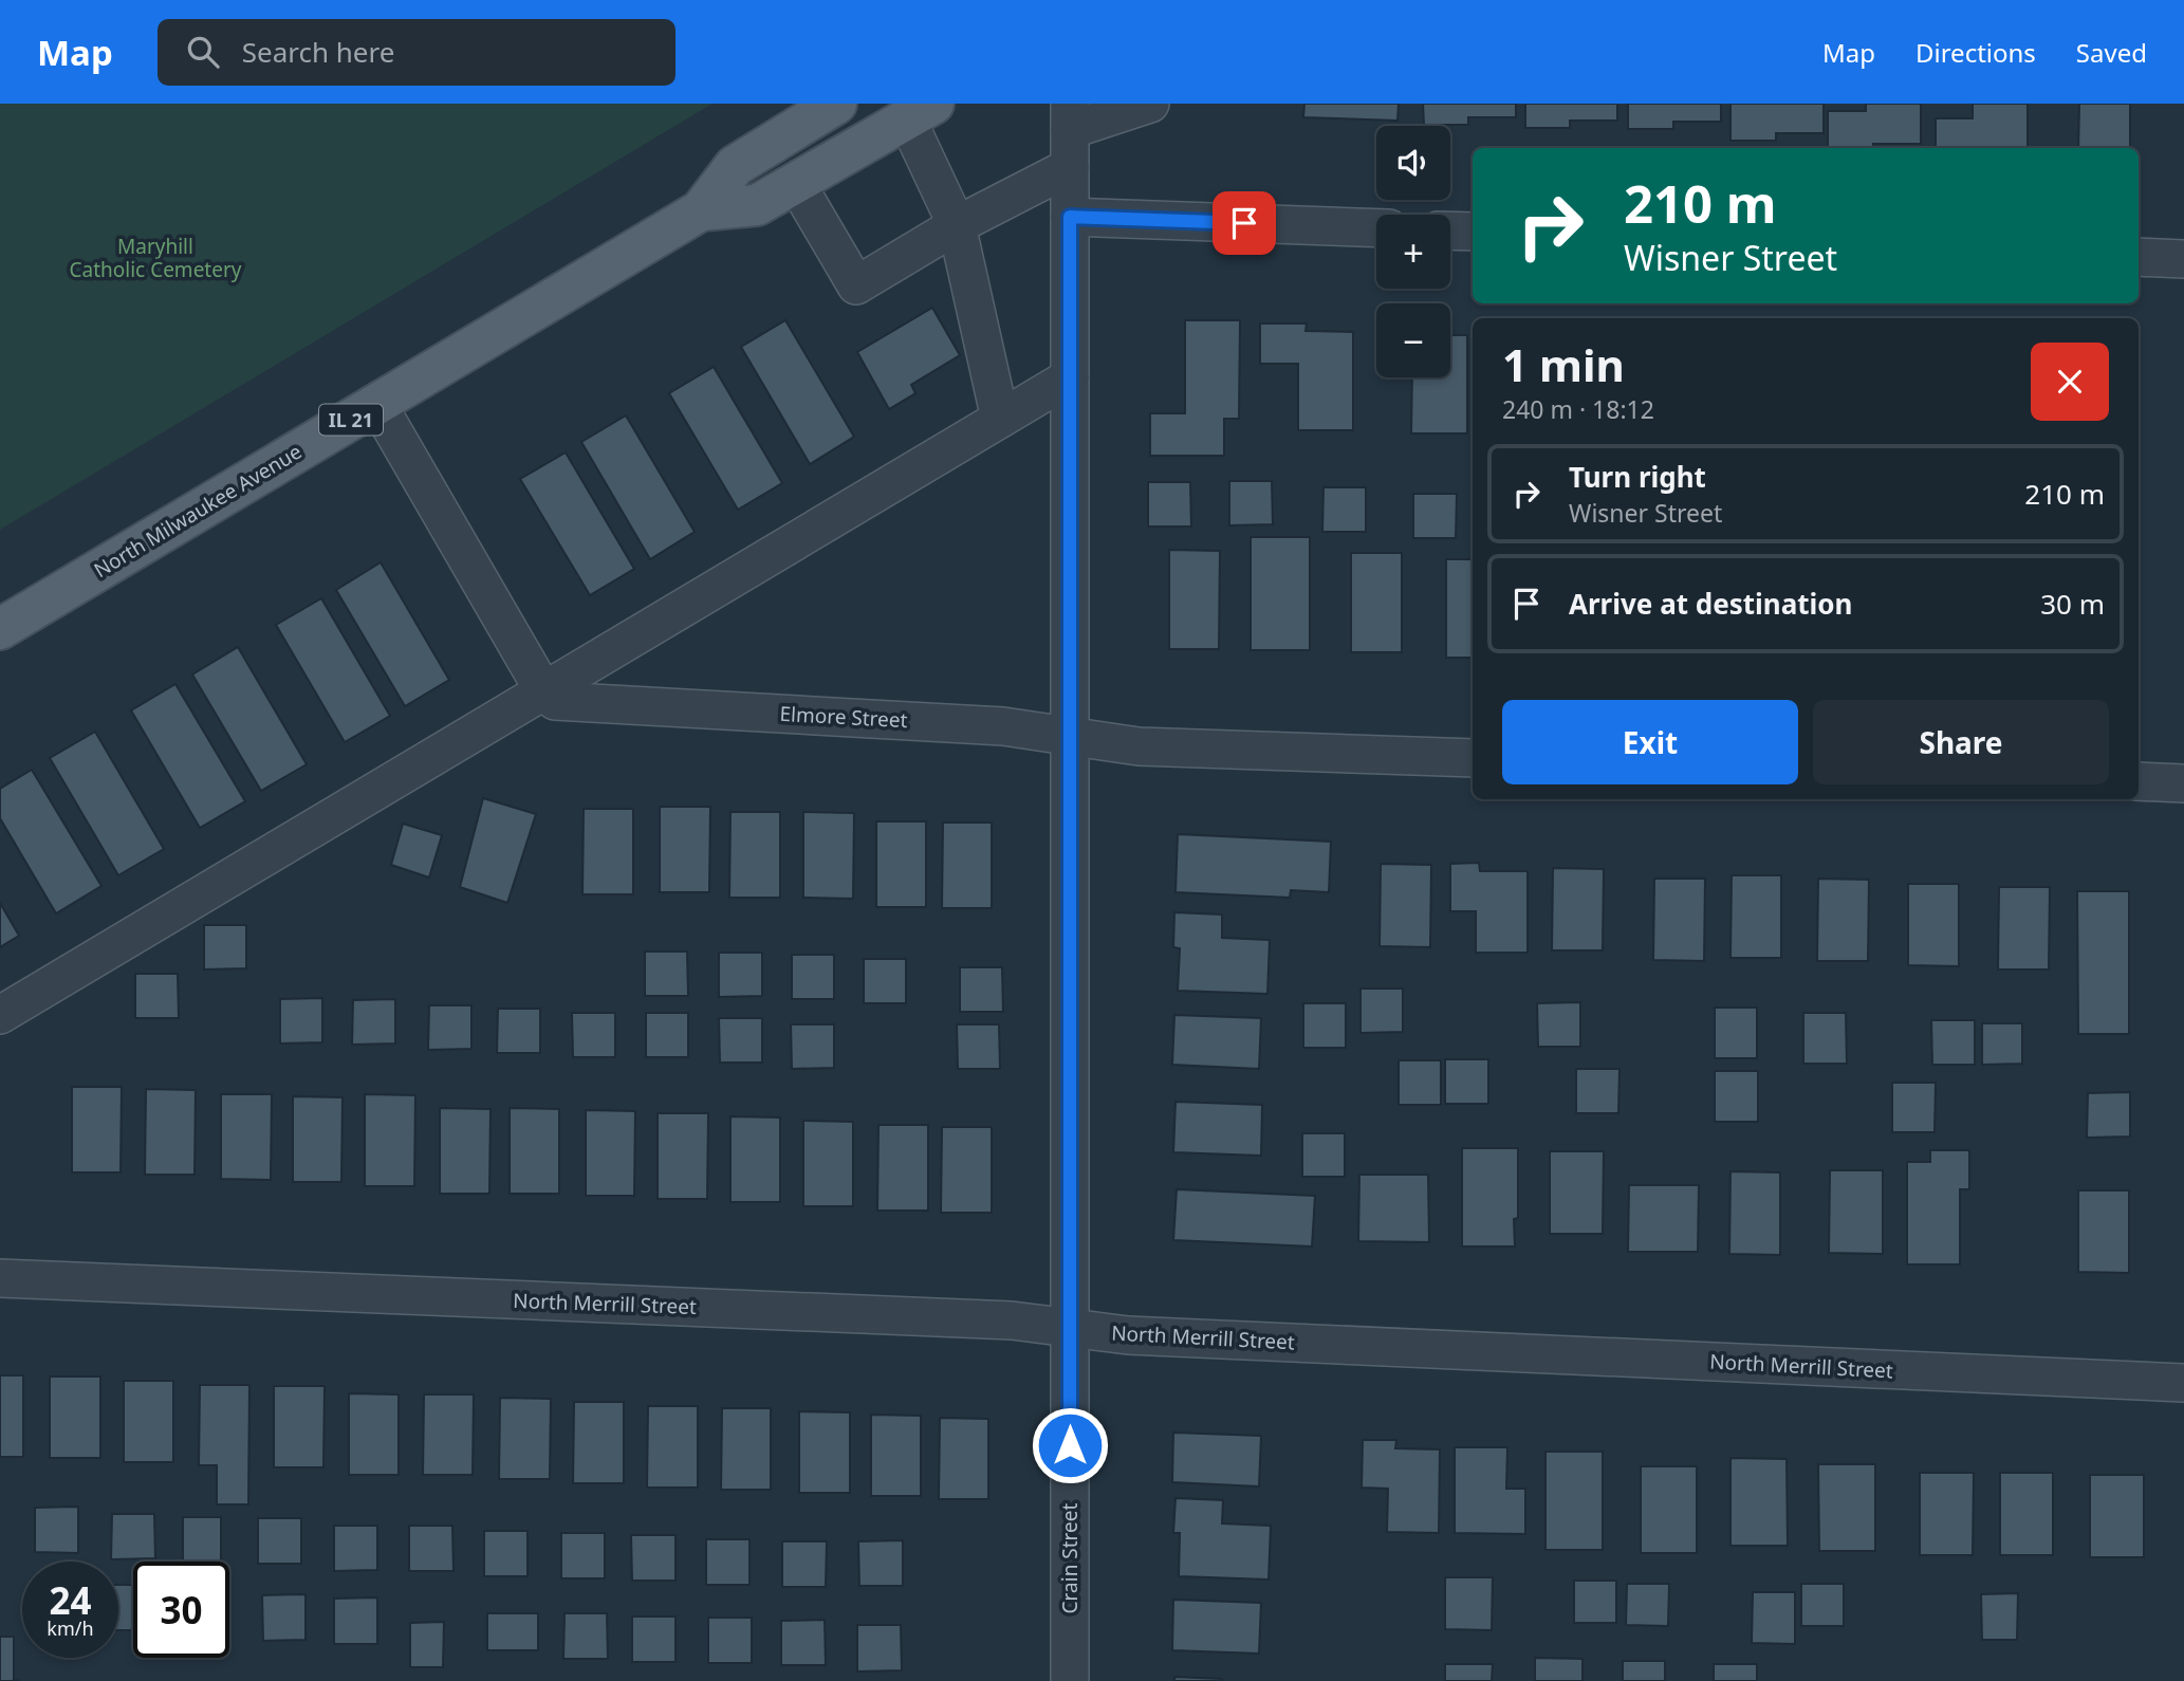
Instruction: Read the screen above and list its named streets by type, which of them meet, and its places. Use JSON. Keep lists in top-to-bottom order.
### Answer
{
  "streets": {
    "main road": ["IL 21", "North Milwaukee Avenue"],
    "street": ["Elmore Street", "North Merrill Street", "Crain Street"]
  },
  "crossings": [
    ["Elmore Street", "Crain Street"],
    ["North Merrill Street", "Crain Street"]
  ],
  "parks": ["Maryhill Catholic Cemetery"],
  "page": {
    "header": "Map",
    "search": "Search here",
    "nav": ["Map", "Directions", "Saved"],
    "map_buttons": ["+", "−"],
    "turn": ["210 m", "Wisner Street"],
    "heading": ["1 min", "240 m · 18:12"],
    "list": [
      {
        "name": "Turn right",
        "note": "Wisner Street",
        "value": "210 m"
      },
      {
        "name": "Arrive at destination",
        "value": "30 m"
      }
    ],
    "buttons": ["Exit", "Share"],
    "speed": "24 km/h",
    "limit": "30"
  }
}
